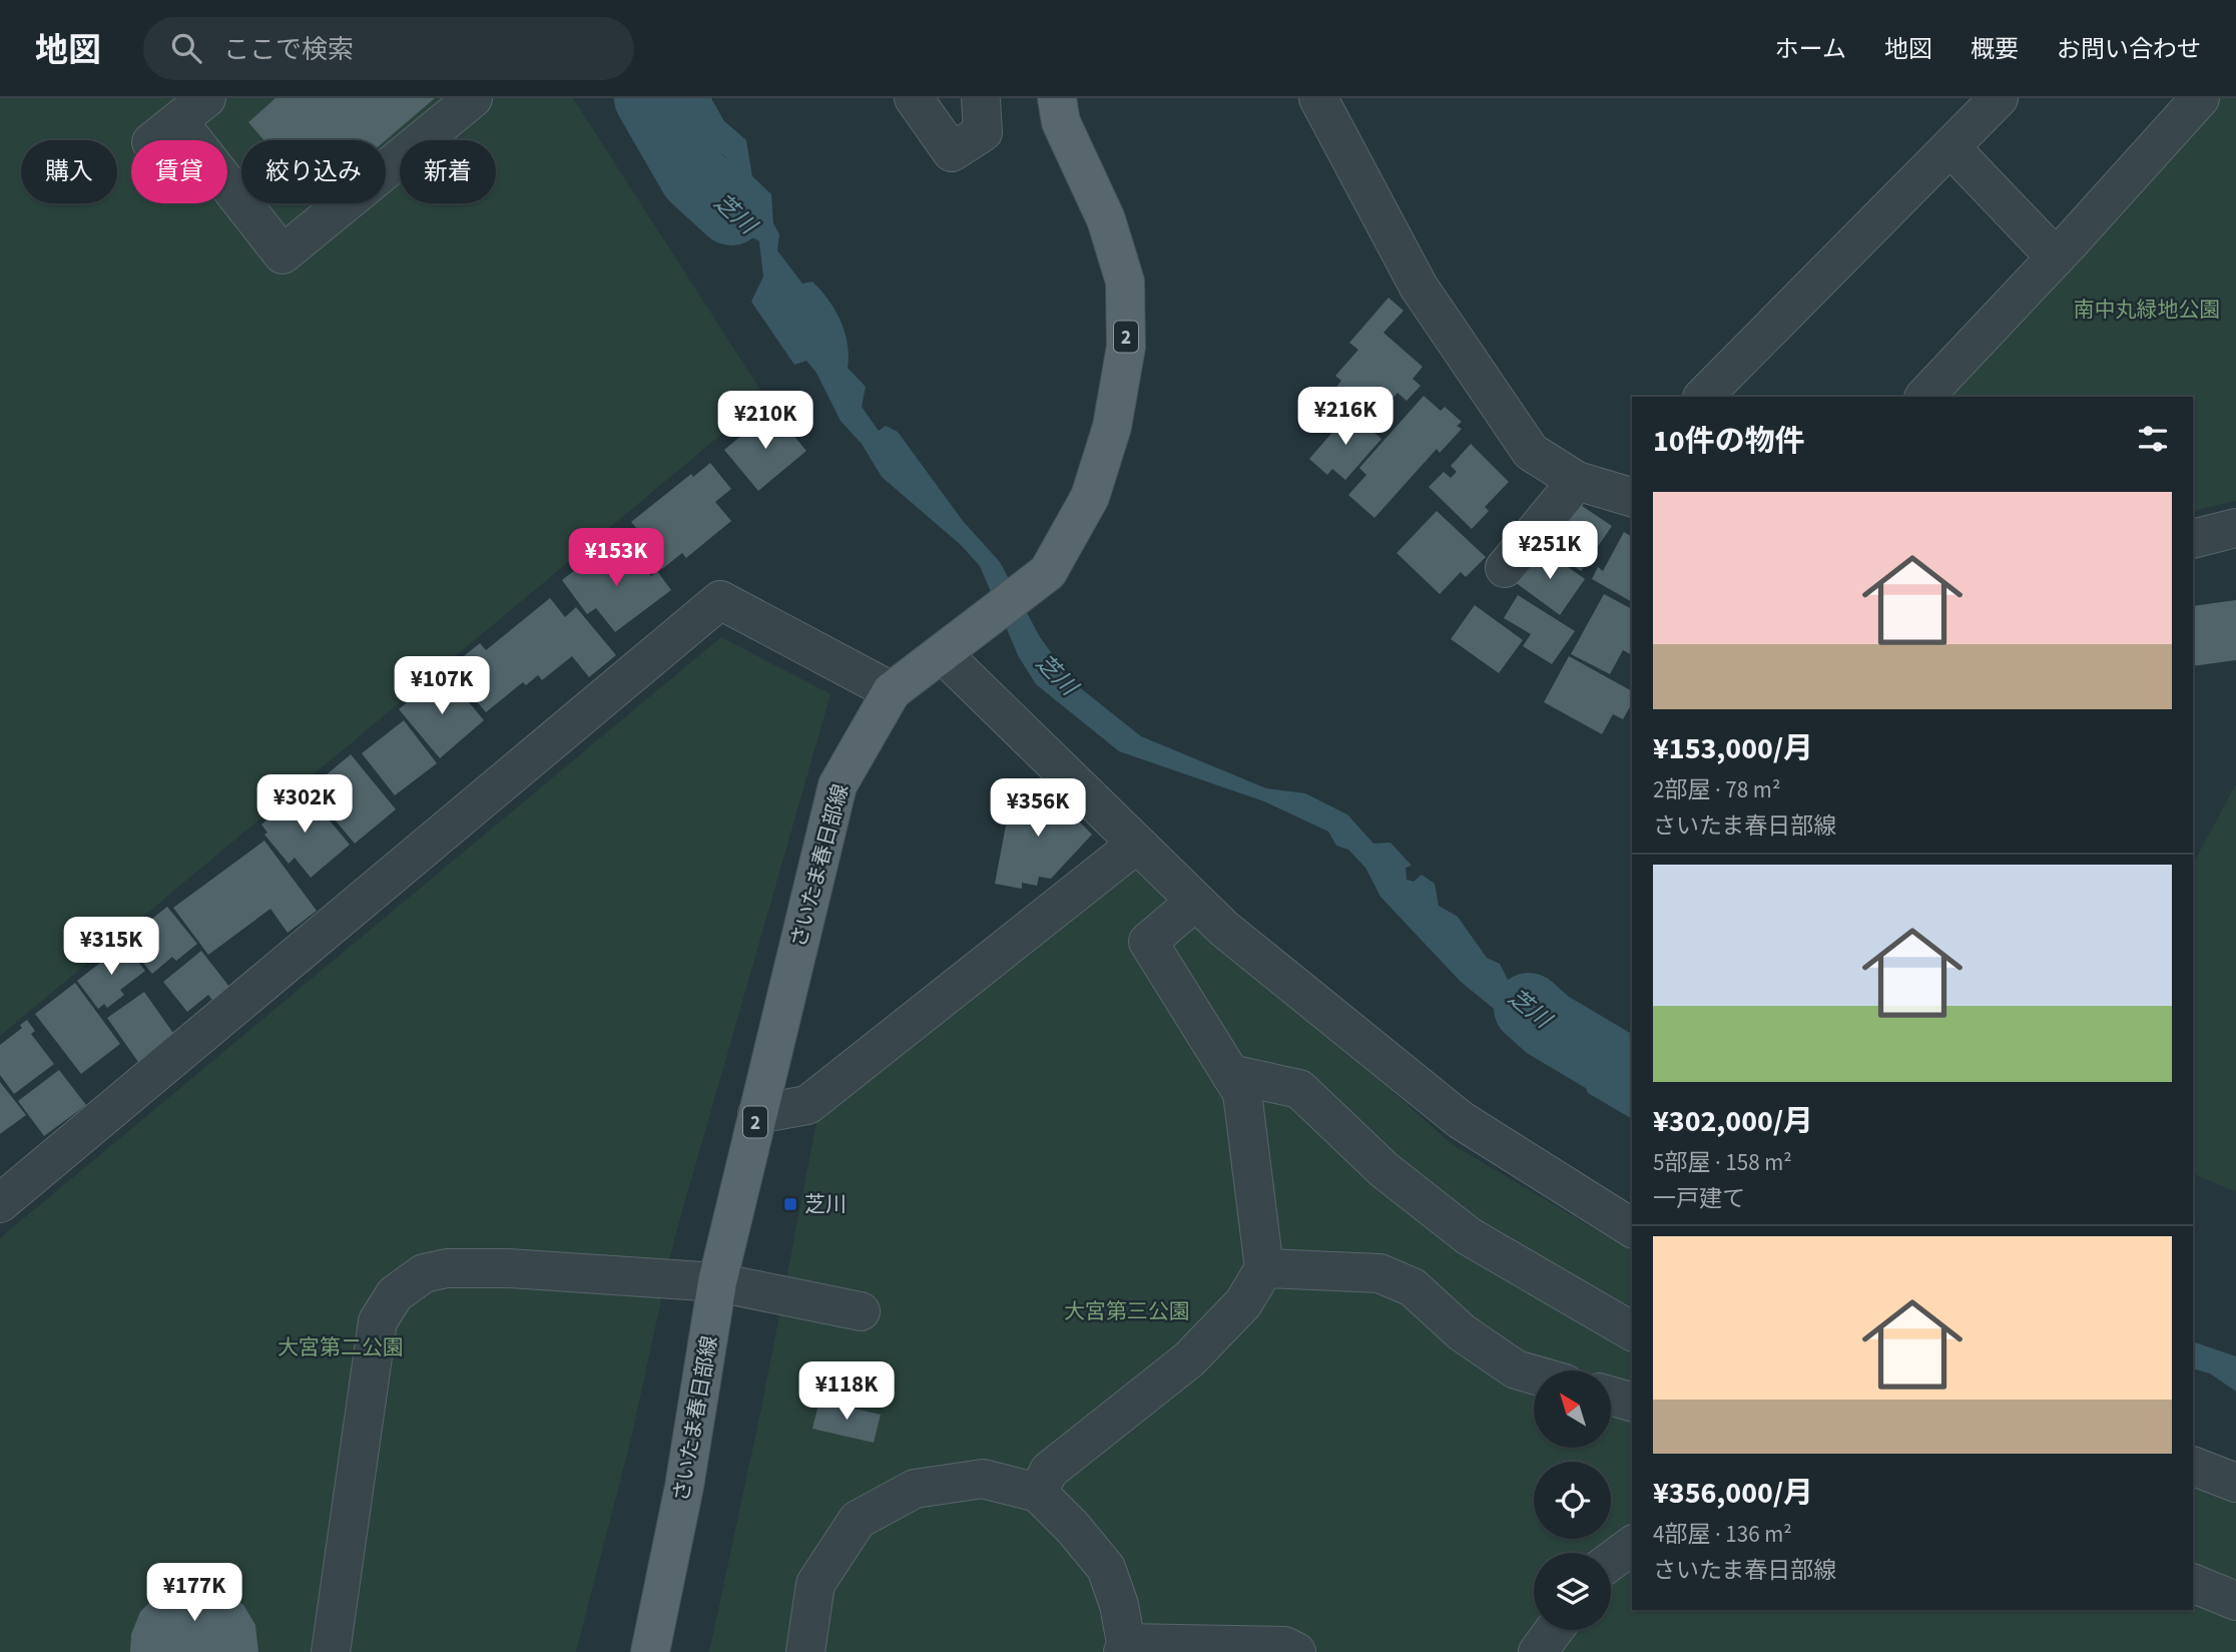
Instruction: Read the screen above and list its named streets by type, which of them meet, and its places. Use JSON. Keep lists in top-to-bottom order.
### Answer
{
  "streets": {
    "main road": ["2", "さいたま春日部線"]
  },
  "water": ["芝川"],
  "parks": ["南中丸緑地公園", "大宮第三公園", "大宮第二公園"],
  "places": {
    "transit": ["芝川"]
  },
  "north": "top left",
  "page": {
    "header": "地図",
    "search": "ここで検索",
    "nav": [
      "ホーム",
      "地図",
      "概要",
      "お問い合わせ"
    ],
    "chip": [
      "購入",
      "賃貸",
      "絞り込み",
      "新着"
    ],
    "price": [
      "¥216K",
      "¥210K",
      "¥251K",
      "¥153K",
      "¥107K",
      "¥302K",
      "¥356K",
      "¥315K",
      "¥118K",
      "¥177K"
    ],
    "heading": "10件の物件",
    "list": [
      {
        "name": "¥153,000/月",
        "note": "2部屋 · 78 m² · さいたま春日部線"
      },
      {
        "name": "¥302,000/月",
        "note": "5部屋 · 158 m² · 一戸建て"
      },
      {
        "name": "¥356,000/月",
        "note": "4部屋 · 136 m² · さいたま春日部線"
      }
    ]
  }
}
